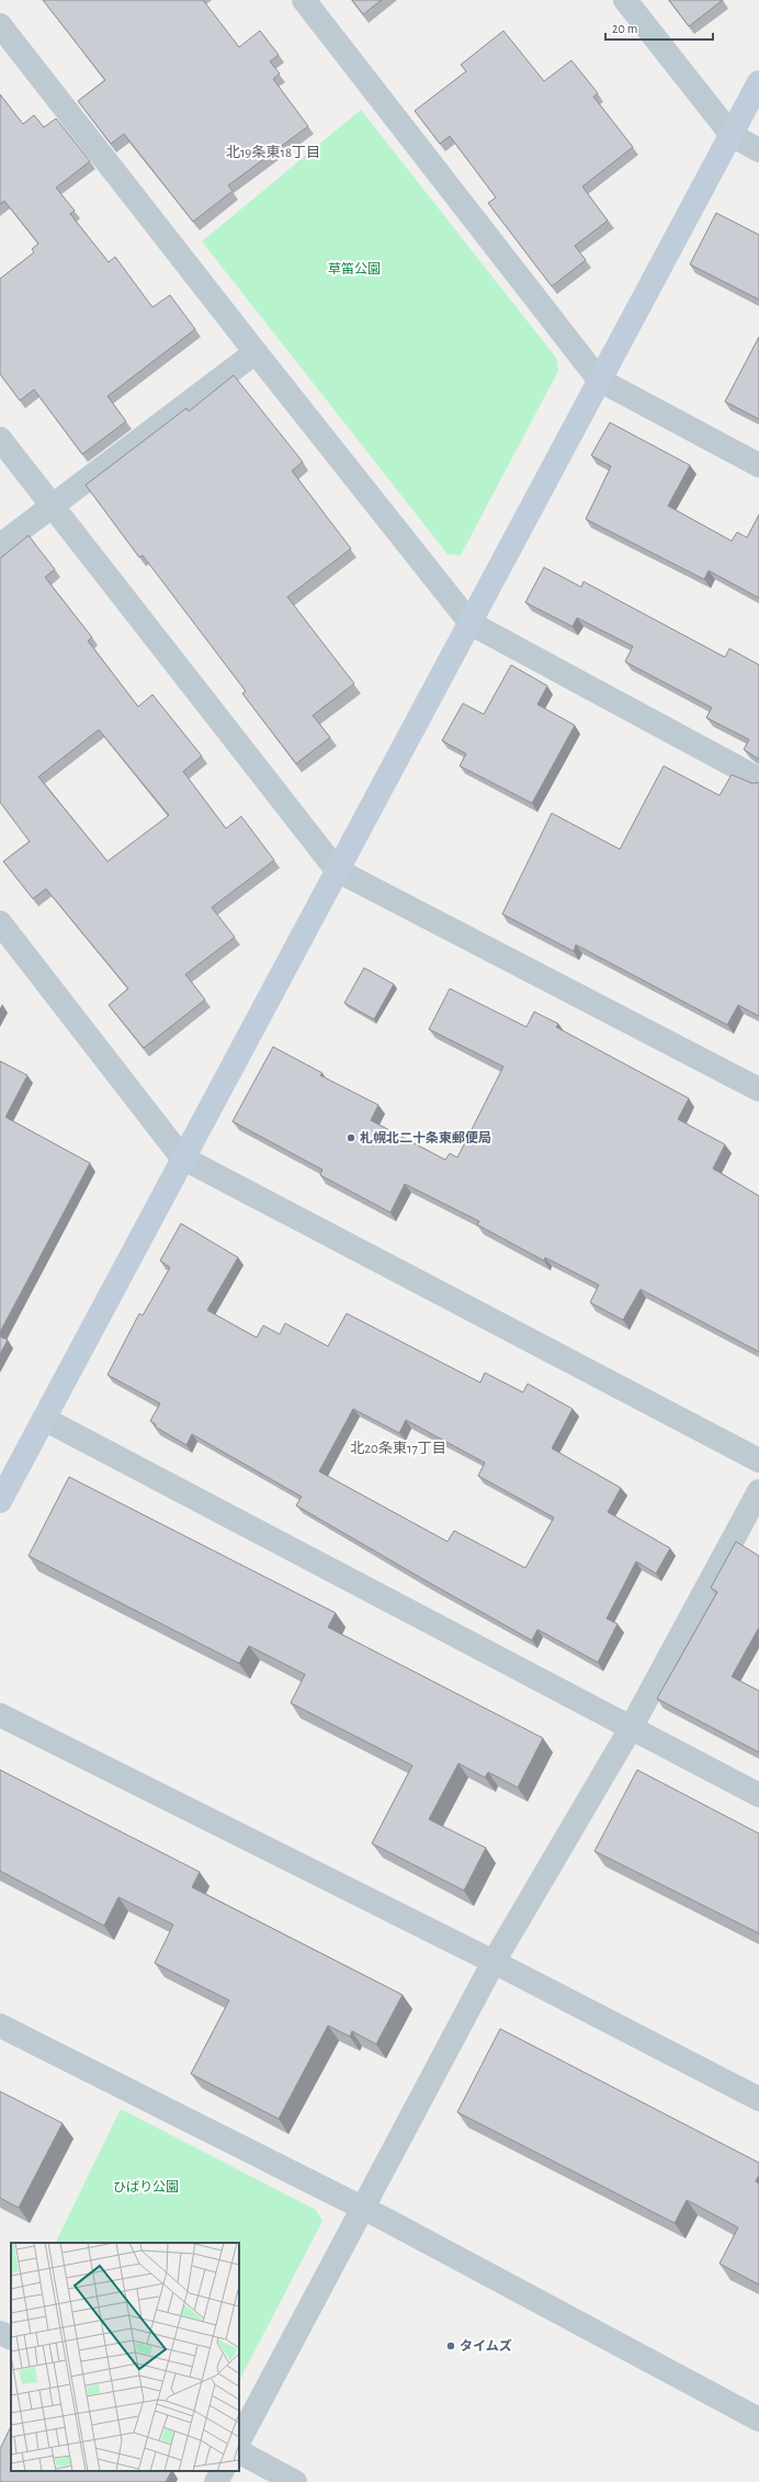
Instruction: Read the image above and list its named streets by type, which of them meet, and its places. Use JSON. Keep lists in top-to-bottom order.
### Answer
{
  "districts": ["北19条東18丁目", "北20条東17丁目"],
  "parks": ["草笛公園", "ひばり公園"],
  "places": ["札幌北二十条東郵便局", "タイムズ"],
  "scale_bar": "20 m"
}
